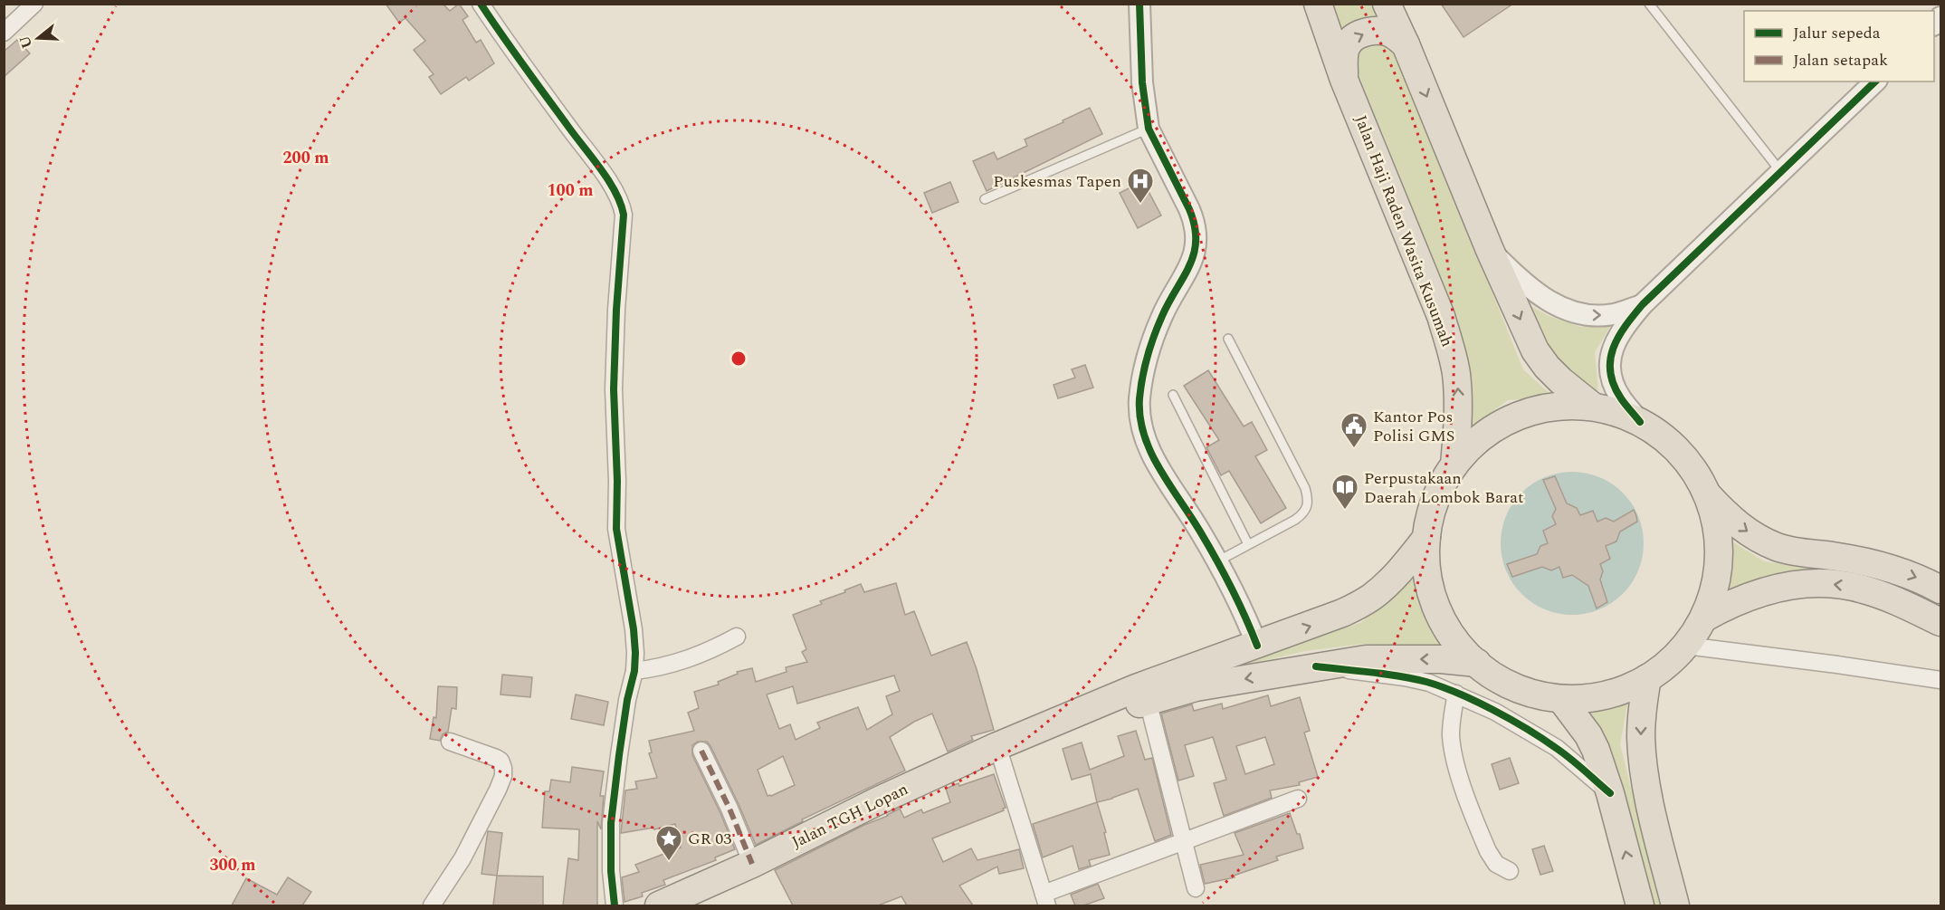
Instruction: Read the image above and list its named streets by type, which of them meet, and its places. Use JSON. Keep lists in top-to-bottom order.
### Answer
{
  "streets": {
    "highway": ["Jalan Haji Raden Wasita Kusumah", "Jalan TGH Lopan"]
  },
  "places": {
    "hospital": ["Puskesmas Tapen"],
    "public building": ["Kantor Pos Polisi GMS"],
    "library": ["Perpustakaan Daerah Lombok Barat"],
    "place": ["GR 03"]
  },
  "legend": ["Jalur sepeda", "Jalan setapak"],
  "north": "left",
  "rings": ["200 m", "100 m", "300 m"]
}
